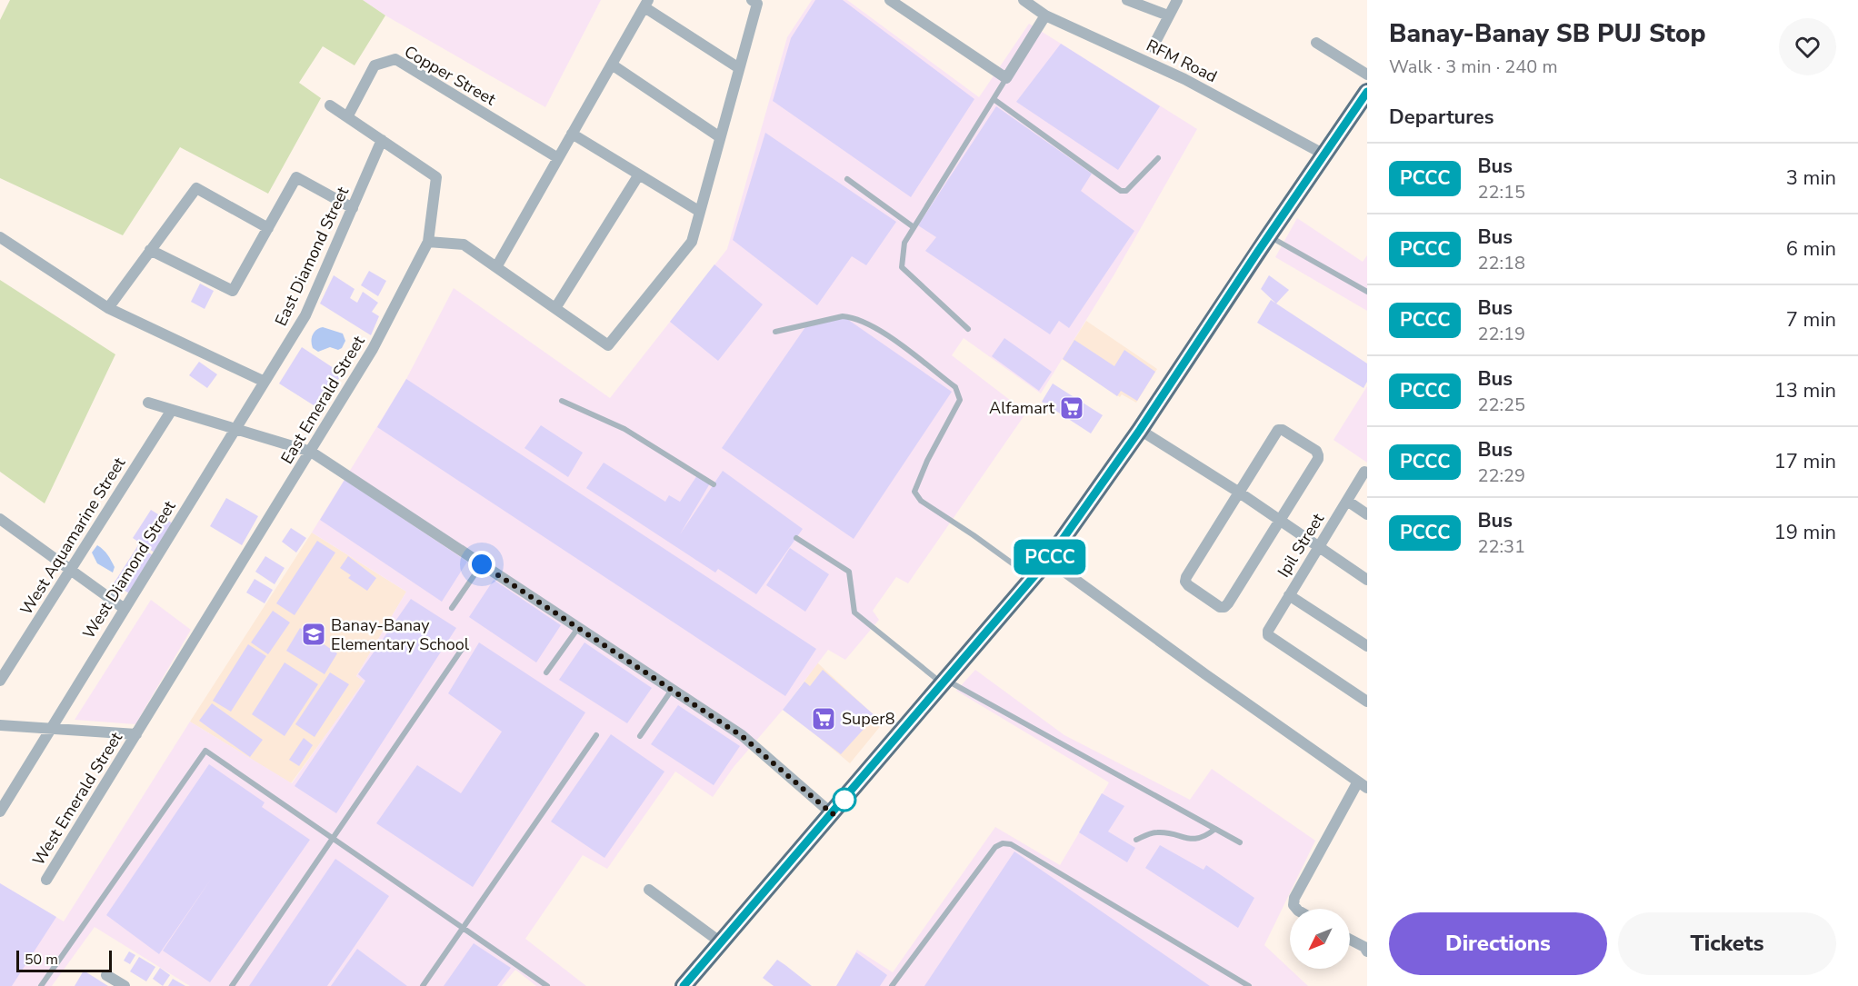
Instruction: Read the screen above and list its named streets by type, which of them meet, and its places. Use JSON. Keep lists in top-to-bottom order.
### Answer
{
  "streets": {
    "street": [
      "RFM Road",
      "Copper Street",
      "East Diamond Street",
      "East Emerald Street",
      "West Aquamarine Street",
      "Ipil Street",
      "West Diamond Street",
      "West Emerald Street"
    ]
  },
  "crossings": [
    ["Copper Street", "East Emerald Street"],
    ["East Diamond Street", "East Emerald Street"],
    ["East Diamond Street", "West Diamond Street"],
    ["East Emerald Street", "West Emerald Street"]
  ],
  "places": {
    "supermarket": ["Alfamart", "Super8"],
    "school or university": ["Banay-Banay Elementary School"]
  },
  "lines": ["bus line PCCC"],
  "scale_bar": "50 m",
  "north": "bottom left",
  "page": {
    "on_map": "PCCC",
    "heading": [
      ["Banay-Banay SB PUJ Stop", "Walk · 3 min · 240 m"],
      "Departures"
    ],
    "list": [
      {
        "mark": "PCCC",
        "name": "Bus",
        "note": "22:15",
        "value": "3 min"
      },
      {
        "mark": "PCCC",
        "name": "Bus",
        "note": "22:18",
        "value": "6 min"
      },
      {
        "mark": "PCCC",
        "name": "Bus",
        "note": "22:19",
        "value": "7 min"
      },
      {
        "mark": "PCCC",
        "name": "Bus",
        "note": "22:25",
        "value": "13 min"
      },
      {
        "mark": "PCCC",
        "name": "Bus",
        "note": "22:29",
        "value": "17 min"
      },
      {
        "mark": "PCCC",
        "name": "Bus",
        "note": "22:31",
        "value": "19 min"
      }
    ],
    "buttons": ["Directions", "Tickets"],
    "scale": "50 m"
  }
}
